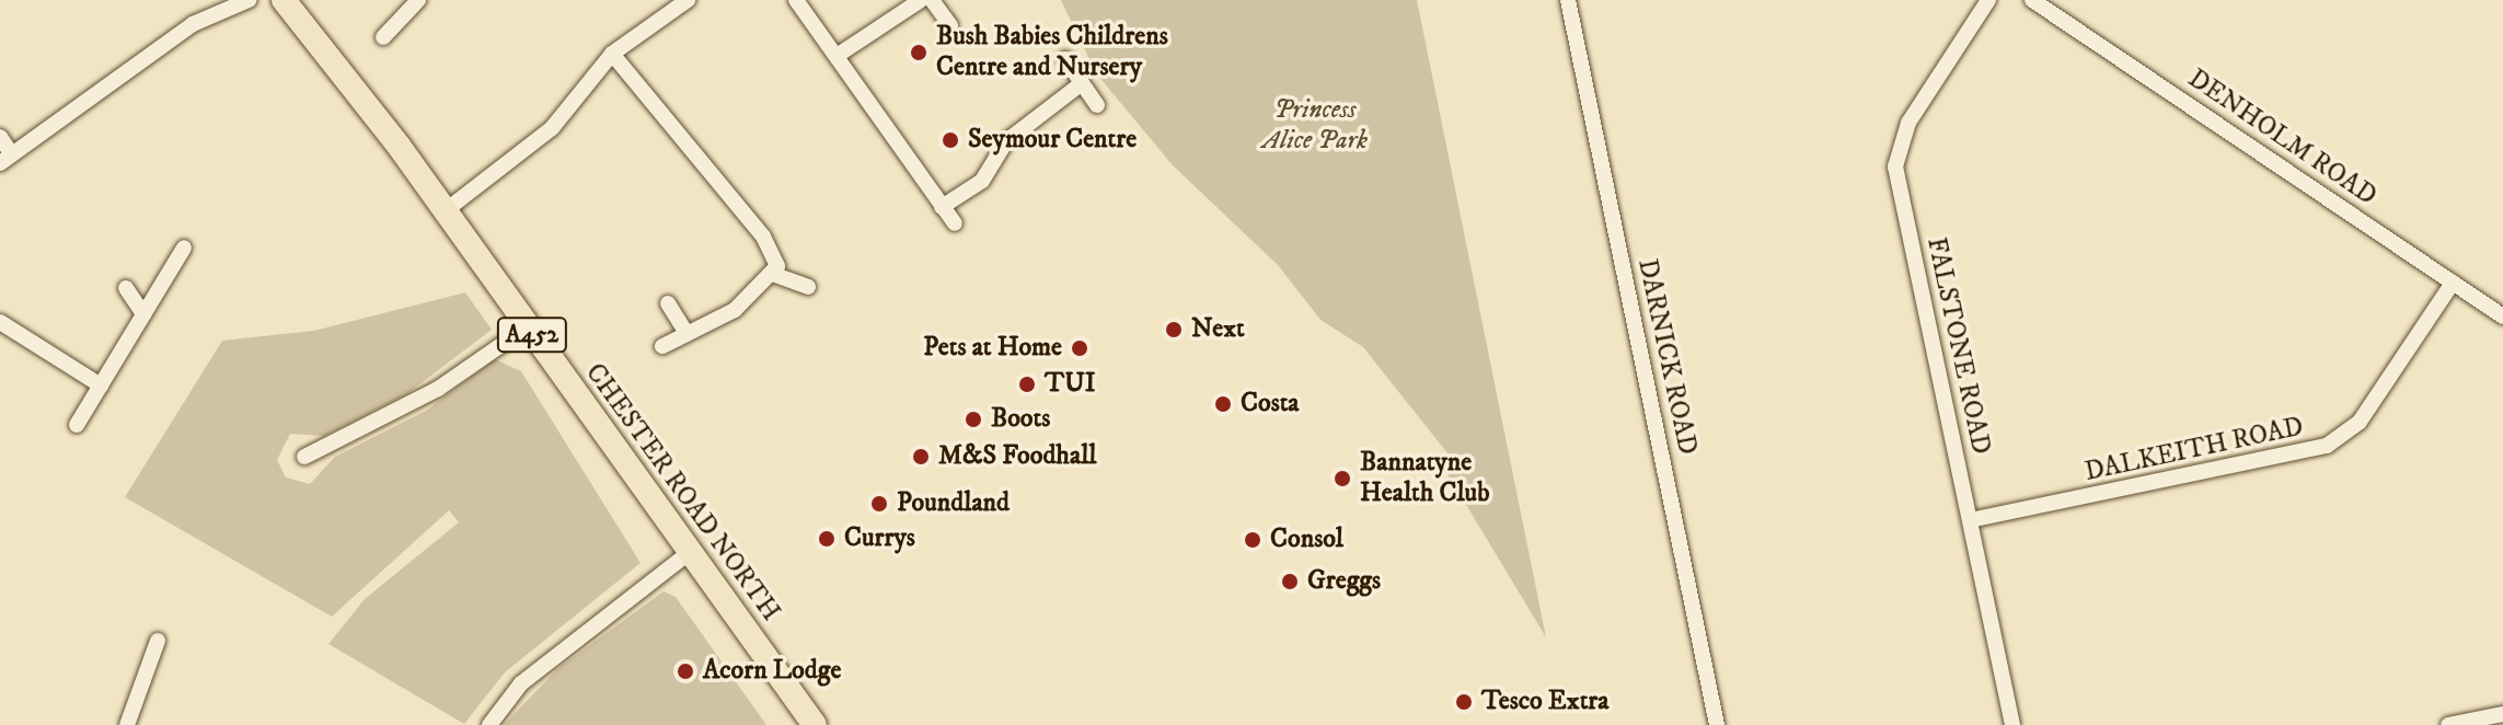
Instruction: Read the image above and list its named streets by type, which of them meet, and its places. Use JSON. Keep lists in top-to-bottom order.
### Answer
{
  "streets": {
    "highway": ["A452", "CHESTER ROAD NORTH"],
    "street": [
      "DENHOLM ROAD",
      "FALSTONE ROAD",
      "DARNICK ROAD",
      "DALKEITH ROAD"
    ]
  },
  "crossings": [
    ["DENHOLM ROAD", "DALKEITH ROAD"],
    ["FALSTONE ROAD", "DALKEITH ROAD"]
  ],
  "parks": ["Princess Alice Park"],
  "places": [
    "Bush Babies Childrens Centre and Nursery",
    "Seymour Centre",
    "Next",
    "Pets at Home",
    "TUI",
    "Costa",
    "Boots",
    "M&S Foodhall",
    "Bannatyne Health Club",
    "Poundland",
    "Currys",
    "Consol",
    "Greggs",
    "Acorn Lodge",
    "Tesco Extra"
  ]
}
